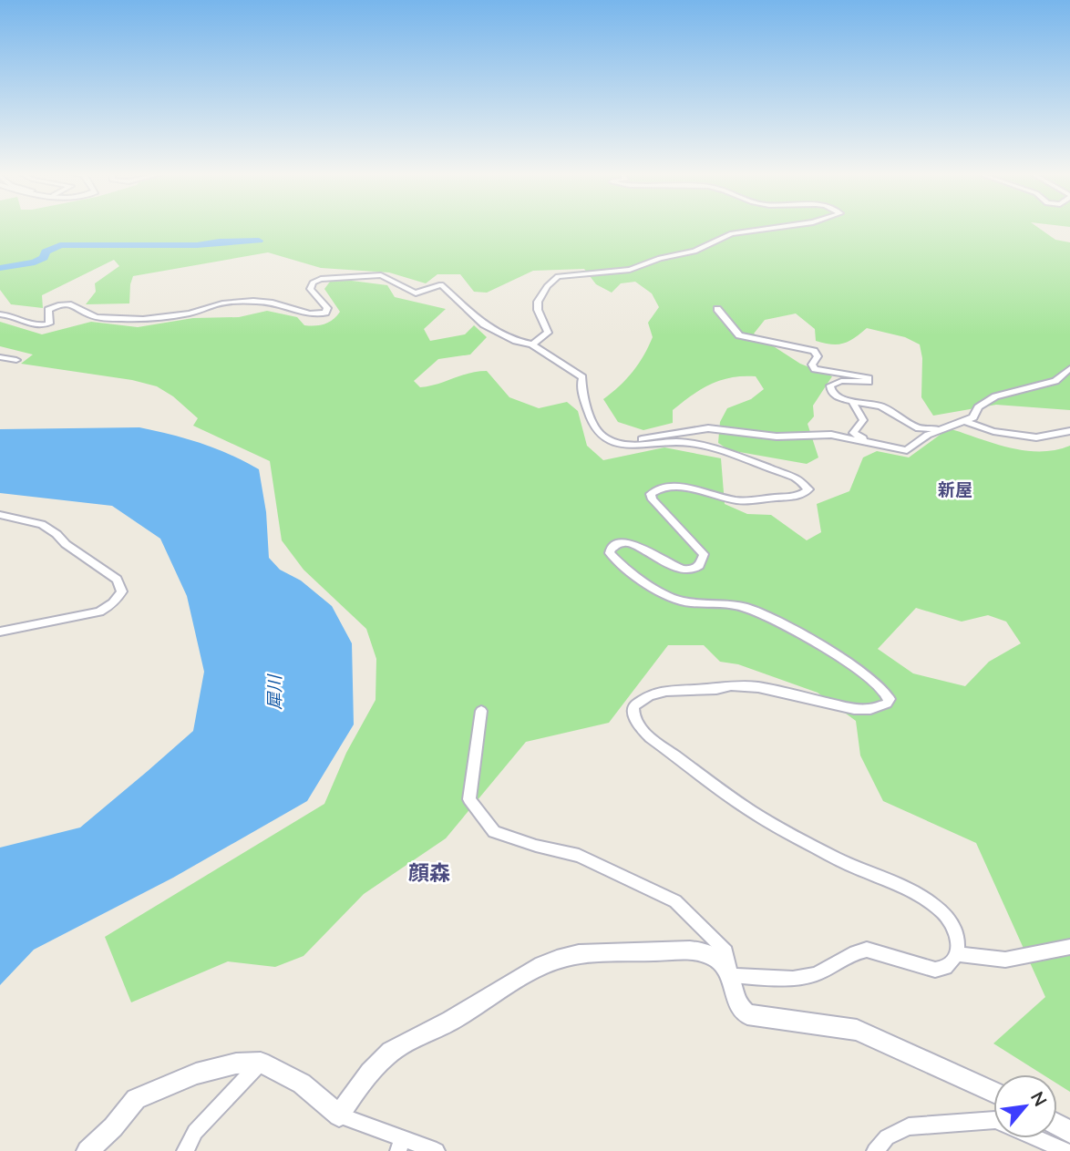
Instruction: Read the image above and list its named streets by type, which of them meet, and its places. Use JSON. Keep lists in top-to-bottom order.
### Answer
{
  "districts": ["新屋", "顔森"],
  "water": ["犀川"],
  "north": "top right"
}
